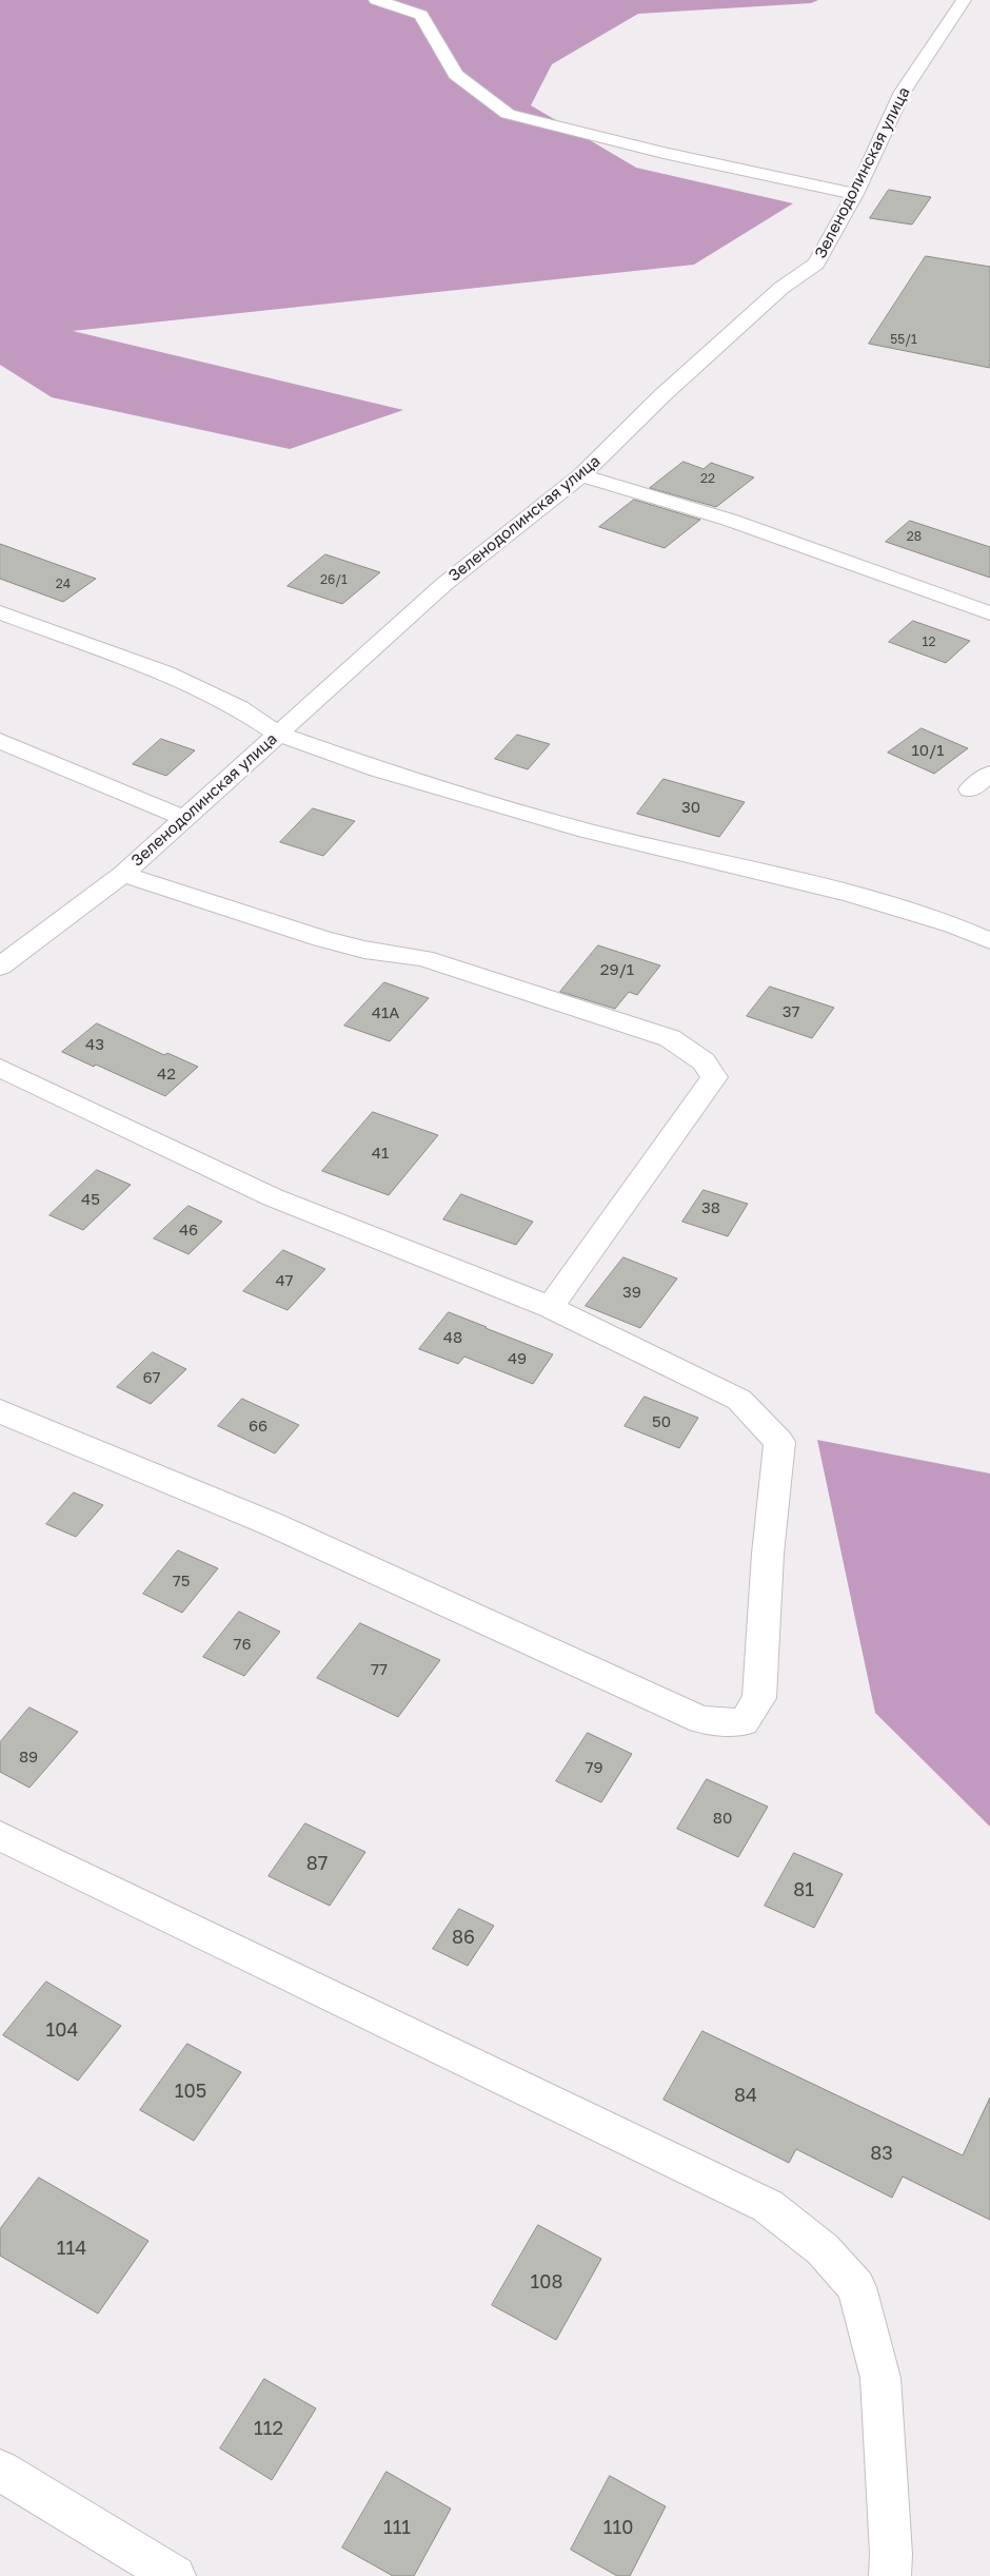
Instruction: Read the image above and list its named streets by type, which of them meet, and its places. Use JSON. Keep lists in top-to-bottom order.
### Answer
{
  "streets": {
    "street": ["Зеленодолинская улица"]
  },
  "house_numbers": [
    "55/1",
    "22",
    "28",
    "26/1",
    "24",
    "12",
    "10/1",
    "30",
    "29/1",
    "37",
    "41А",
    "43",
    "42",
    "41",
    "45",
    "38",
    "46",
    "47",
    "39",
    "48",
    "49",
    "67",
    "50",
    "66",
    "75",
    "76",
    "77",
    "89",
    "79",
    "80",
    "87",
    "81",
    "86",
    "104",
    "105",
    "84",
    "83",
    "114",
    "108",
    "112",
    "111",
    "110"
  ]
}
